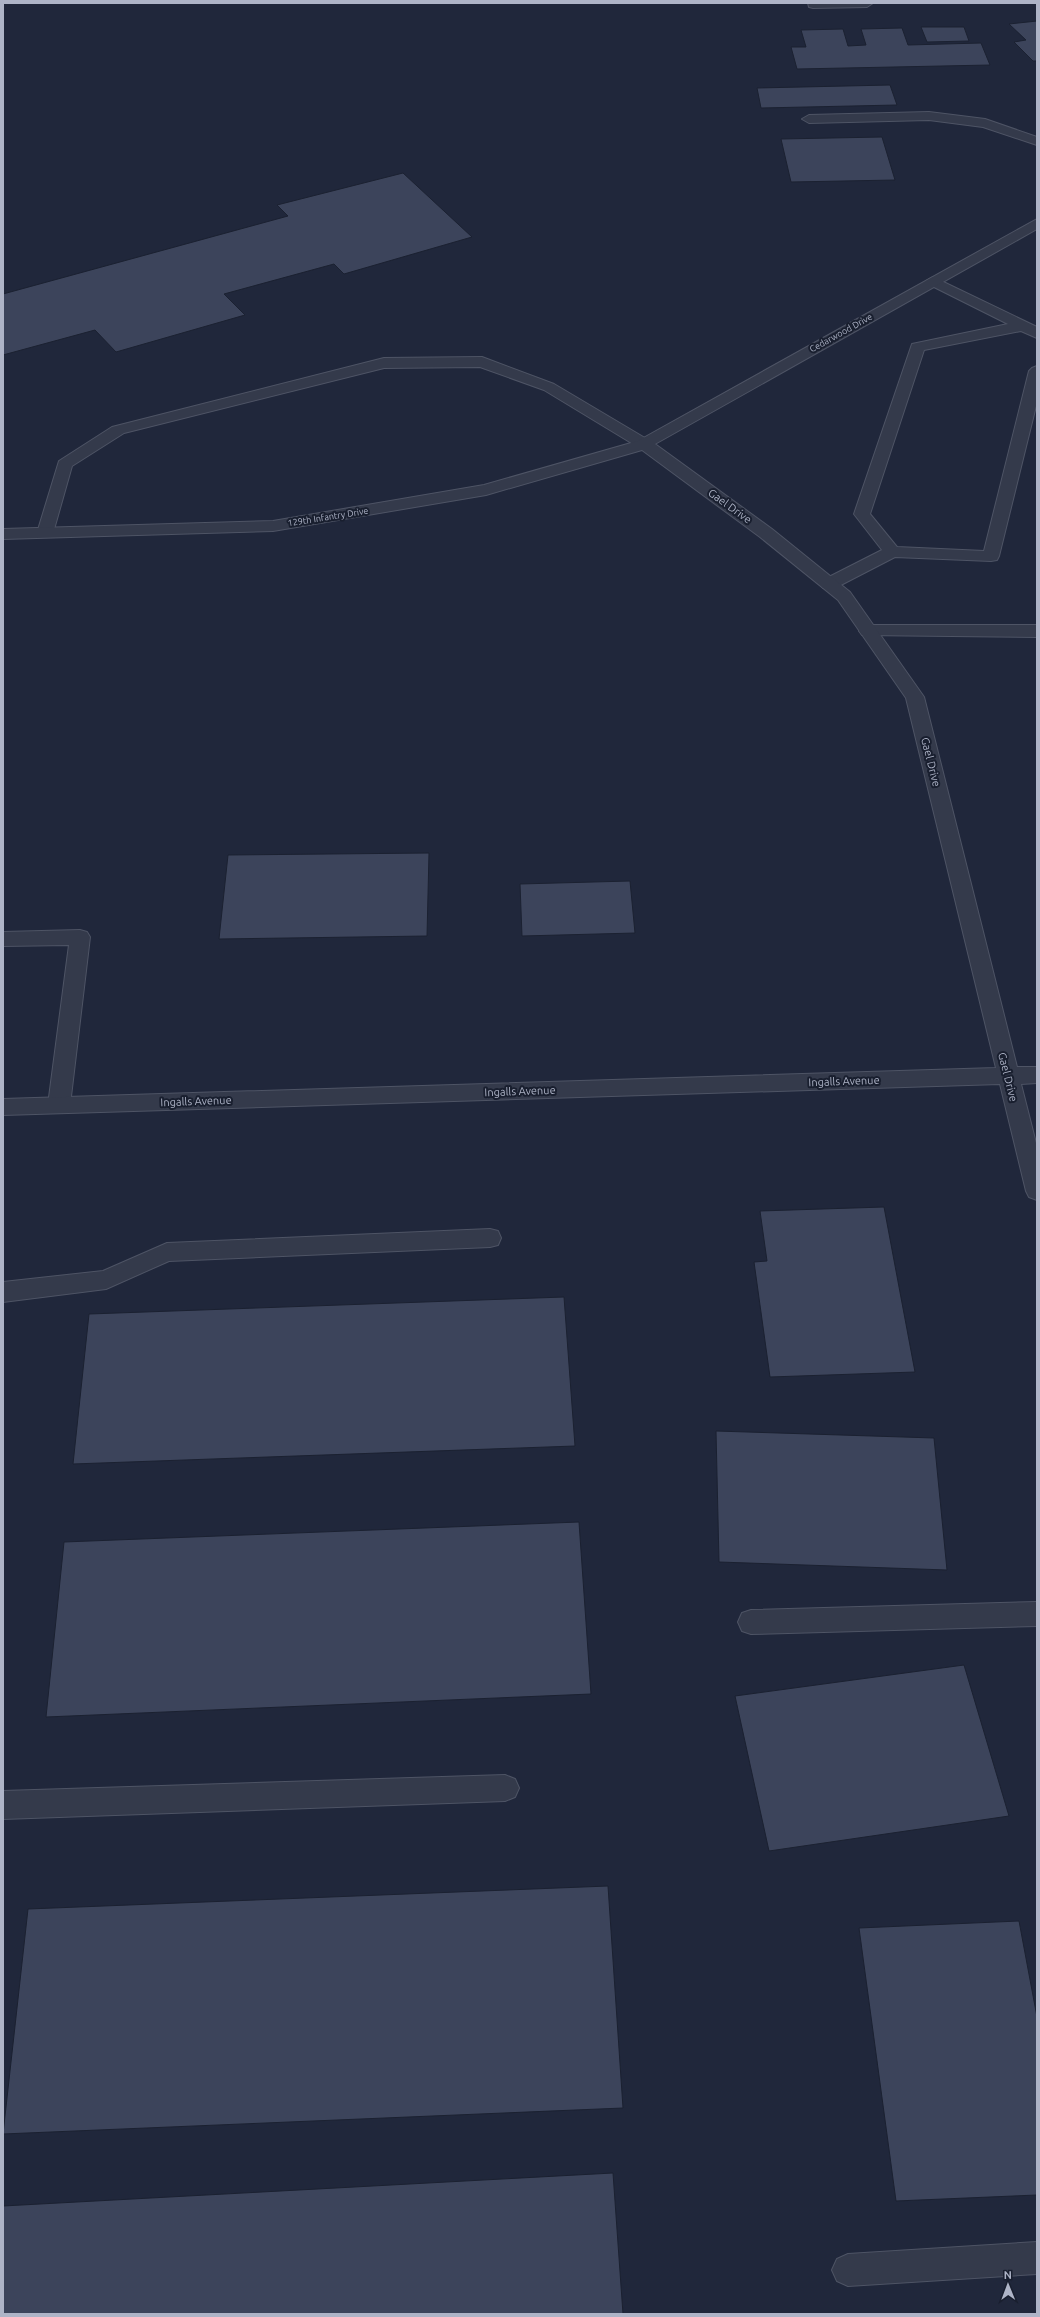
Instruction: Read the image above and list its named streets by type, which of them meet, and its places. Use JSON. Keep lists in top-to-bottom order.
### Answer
{
  "streets": {
    "street": [
      "Cedarwood Drive",
      "Gael Drive",
      "129th Infantry Drive",
      "Ingalls Avenue"
    ]
  },
  "crossings": [
    ["Cedarwood Drive", "Gael Drive"],
    ["Cedarwood Drive", "129th Infantry Drive"],
    ["Gael Drive", "129th Infantry Drive"],
    ["Gael Drive", "Ingalls Avenue"]
  ],
  "north": "top"
}
